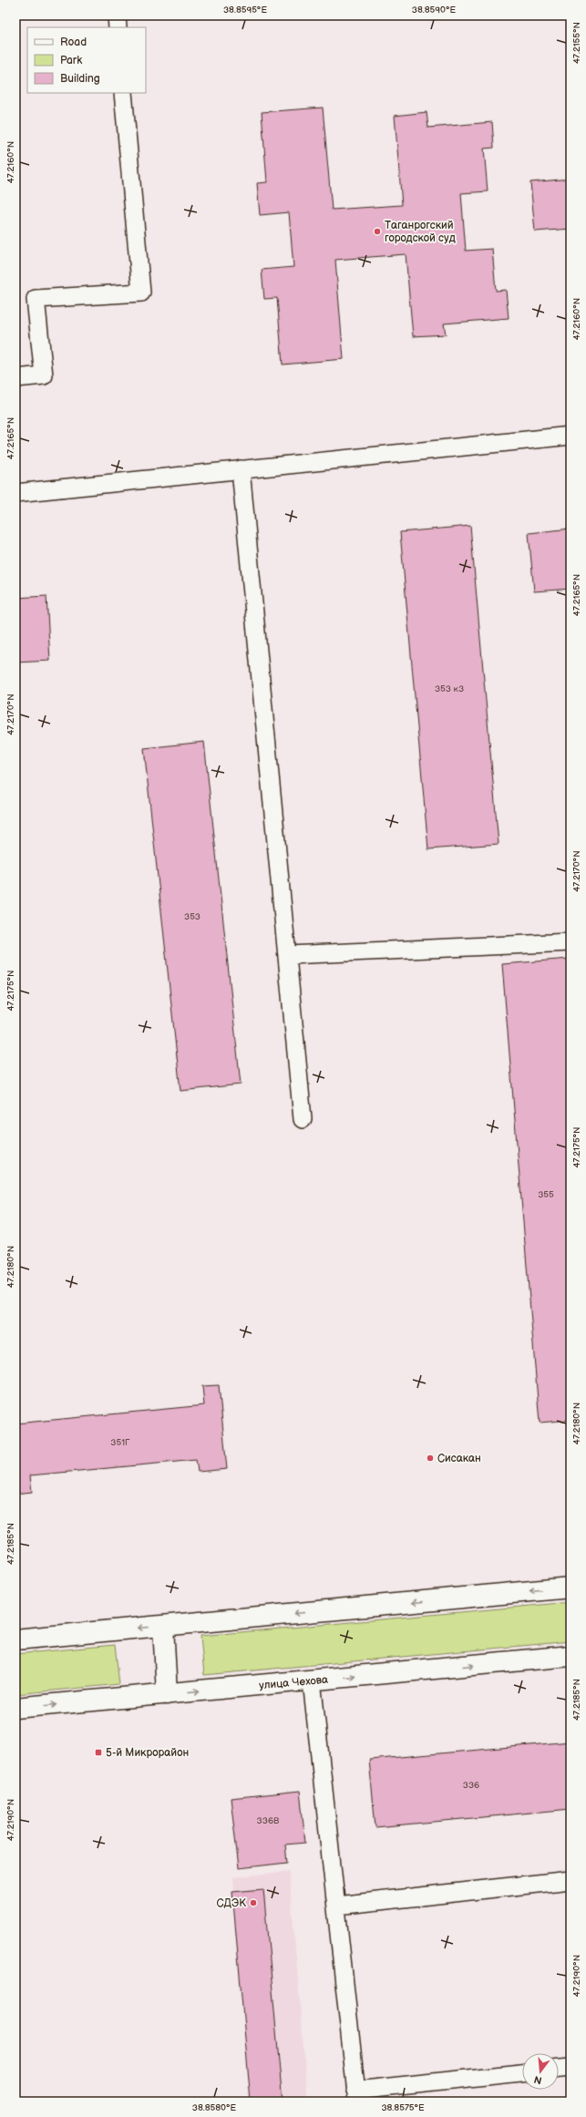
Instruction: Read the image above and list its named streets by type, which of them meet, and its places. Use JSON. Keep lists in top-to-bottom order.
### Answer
{
  "streets": {
    "street": ["улица Чехова"]
  },
  "places": {
    "other": ["Таганрогский городской суд", "Сисакан", "СДЭК"],
    "transit": ["5-й Микрорайон"]
  },
  "house_numbers": [
    "353 к3",
    "353",
    "355",
    "351Г",
    "336",
    "336В"
  ],
  "legend": ["Road", "Park", "Building"],
  "north": "bottom",
  "coordinates": [
    "38.8595°E",
    "38.8590°E",
    "47.2155°N",
    "47.2160°N",
    "47.2165°N",
    "47.2170°N",
    "47.2175°N",
    "47.2180°N",
    "47.2185°N",
    "47.2190°N",
    "38.8580°E",
    "38.8575°E"
  ]
}
